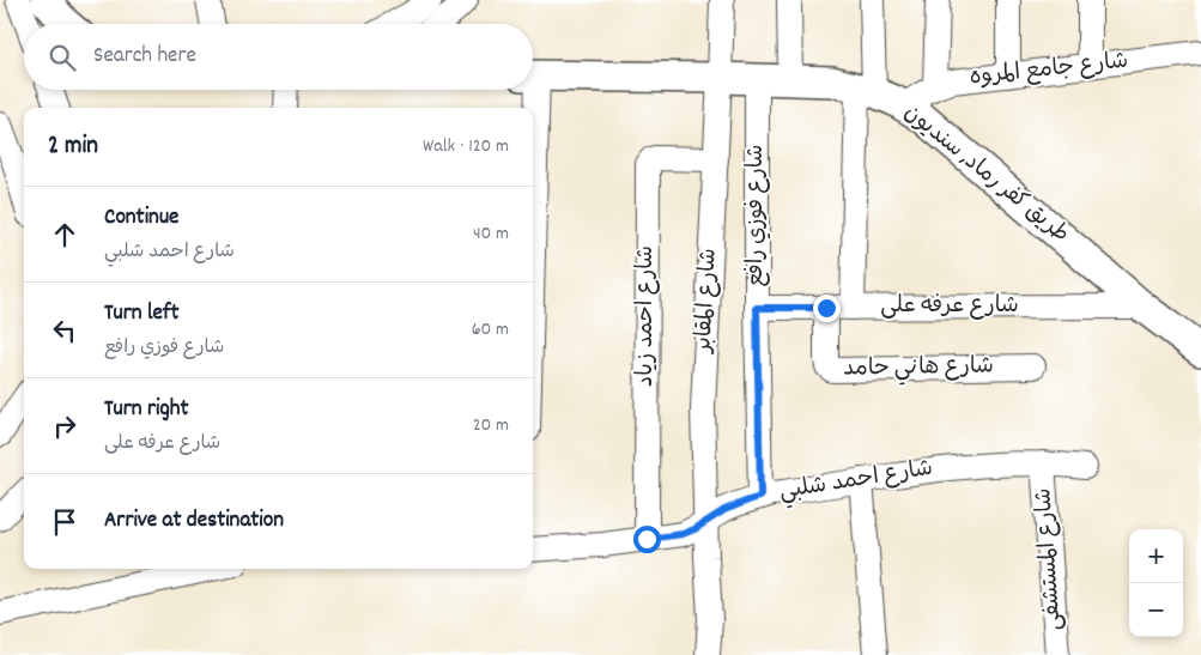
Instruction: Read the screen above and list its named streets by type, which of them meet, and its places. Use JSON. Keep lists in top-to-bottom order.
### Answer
{
  "streets": {
    "street": [
      "شارع جامع المروه",
      "طريق كفر رماد, سنديون",
      "شارع فوزي رافع",
      "شارع المقابر",
      "شارع عرفه على",
      "شارع احمد زياد",
      "شارع هاني حامد",
      "شارع احمد شلبي",
      "شارع المستشفى"
    ]
  },
  "crossings": [
    ["شارع جامع المروه", "طريق كفر رماد, سنديون"],
    ["طريق كفر رماد, سنديون", "شارع فوزي رافع"],
    ["طريق كفر رماد, سنديون", "شارع المقابر"],
    ["طريق كفر رماد, سنديون", "شارع عرفه على"],
    ["شارع فوزي رافع", "شارع عرفه على"],
    ["شارع فوزي رافع", "شارع احمد شلبي"],
    ["شارع المقابر", "شارع احمد زياد"],
    ["شارع المقابر", "شارع احمد شلبي"],
    ["شارع عرفه على", "شارع هاني حامد"],
    ["شارع احمد زياد", "شارع احمد شلبي"],
    ["شارع احمد شلبي", "شارع المستشفى"]
  ],
  "page": {
    "search": "Search here",
    "heading": ["2 min", "Walk · 120 m"],
    "list": [
      ["Continue", "شارع احمد شلبي", "40 m"],
      ["Turn left", "شارع فوزي رافع", "60 m"],
      ["Turn right", "شارع عرفه على", "20 m"],
      "Arrive at destination"
    ],
    "map_buttons": ["+", "−"]
  }
}
